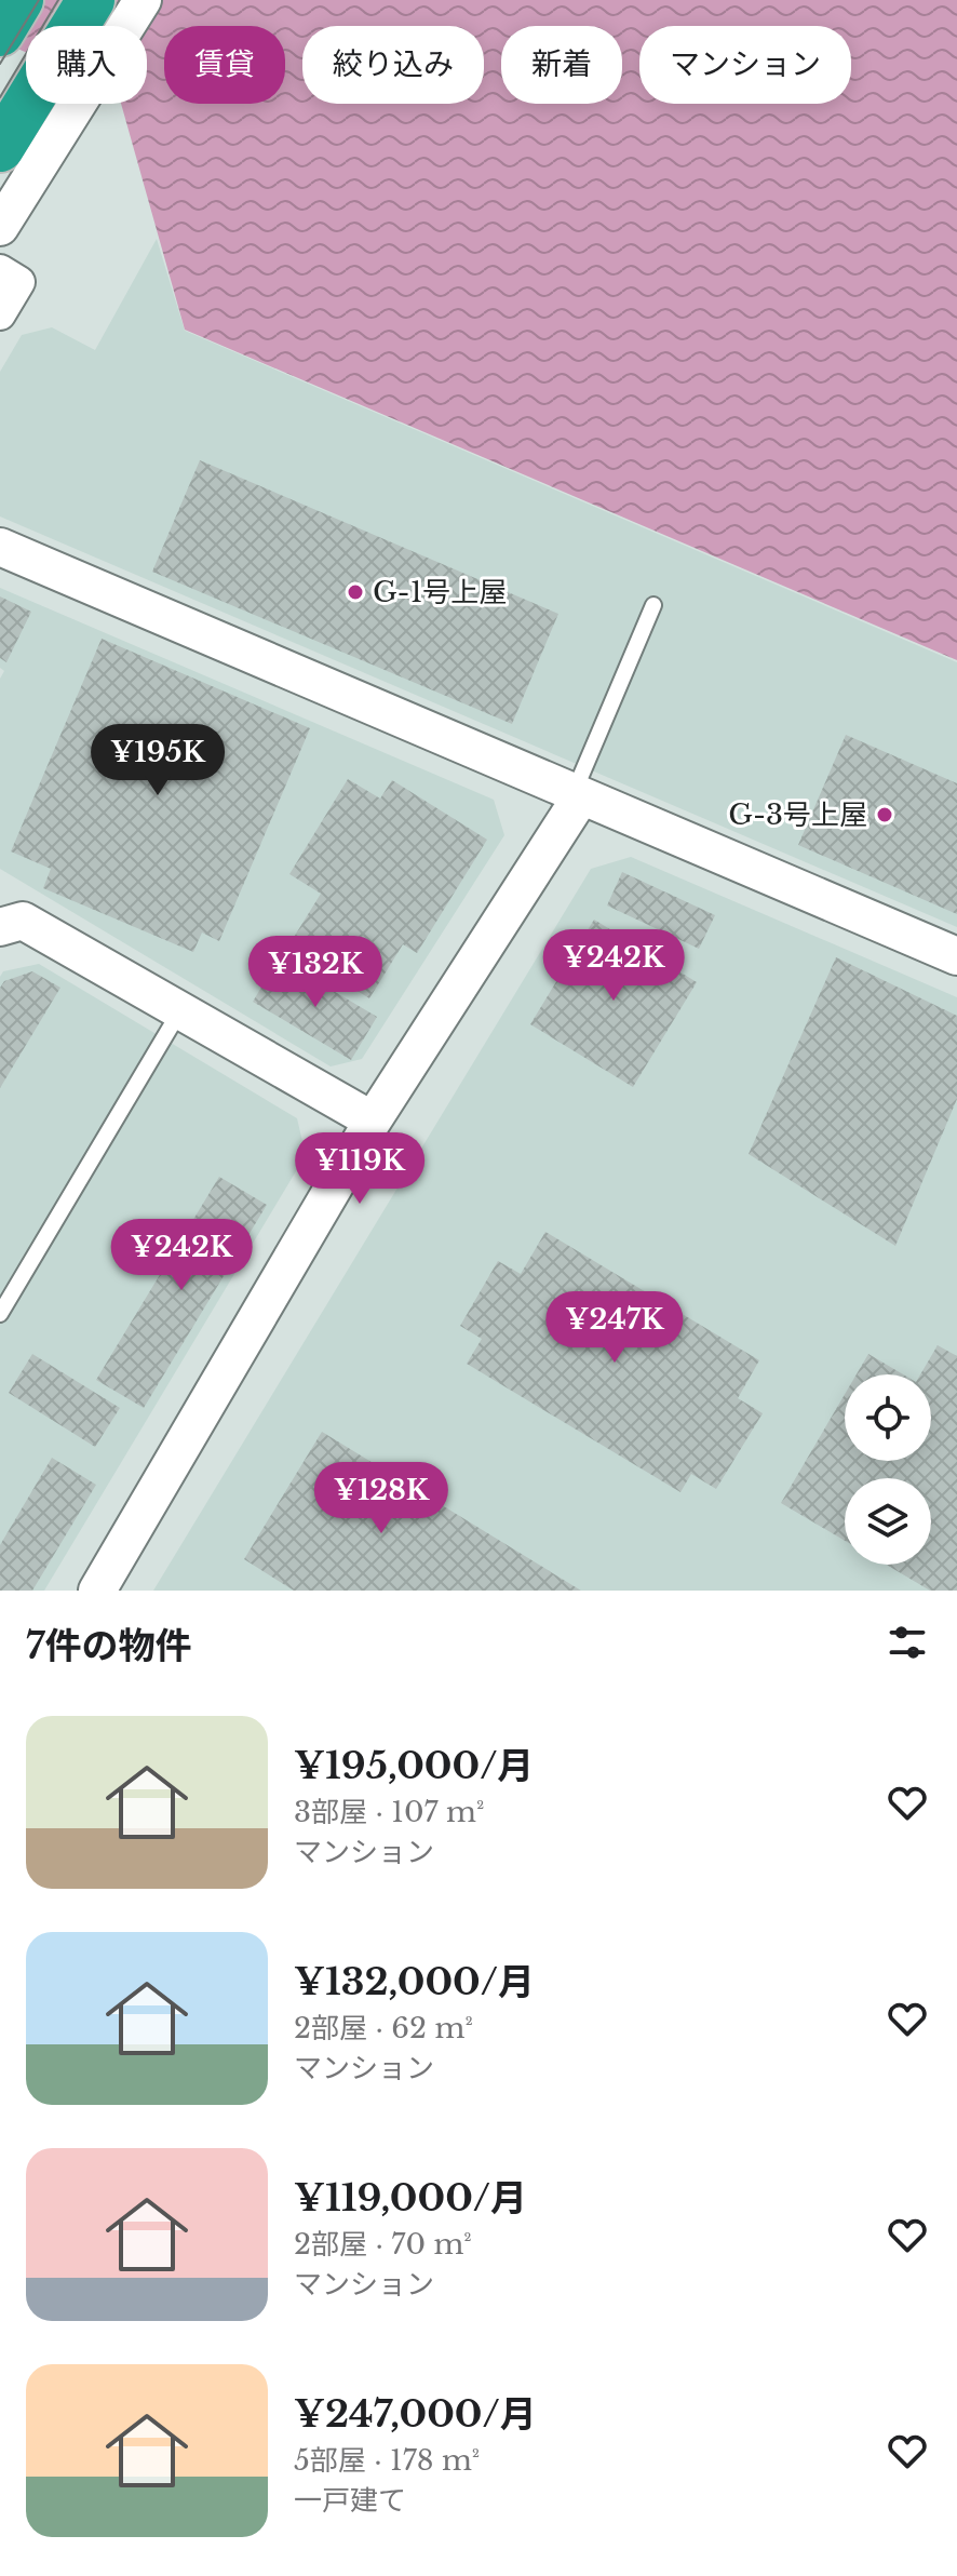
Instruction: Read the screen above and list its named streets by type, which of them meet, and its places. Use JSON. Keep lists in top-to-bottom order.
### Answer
{
  "places": ["G-1号上屋", "G-3号上屋"],
  "page": {
    "chip": [
      "購入",
      "賃貸",
      "絞り込み",
      "新着",
      "マンション"
    ],
    "price": [
      "¥195K",
      "¥242K",
      "¥132K",
      "¥119K",
      "¥242K",
      "¥247K",
      "¥128K"
    ],
    "heading": "7件の物件",
    "list": [
      {
        "name": "¥195,000/月",
        "note": "3部屋 · 107 m² · マンション"
      },
      {
        "name": "¥132,000/月",
        "note": "2部屋 · 62 m² · マンション"
      },
      {
        "name": "¥119,000/月",
        "note": "2部屋 · 70 m² · マンション"
      },
      {
        "name": "¥247,000/月",
        "note": "5部屋 · 178 m² · 一戸建て"
      }
    ]
  }
}
